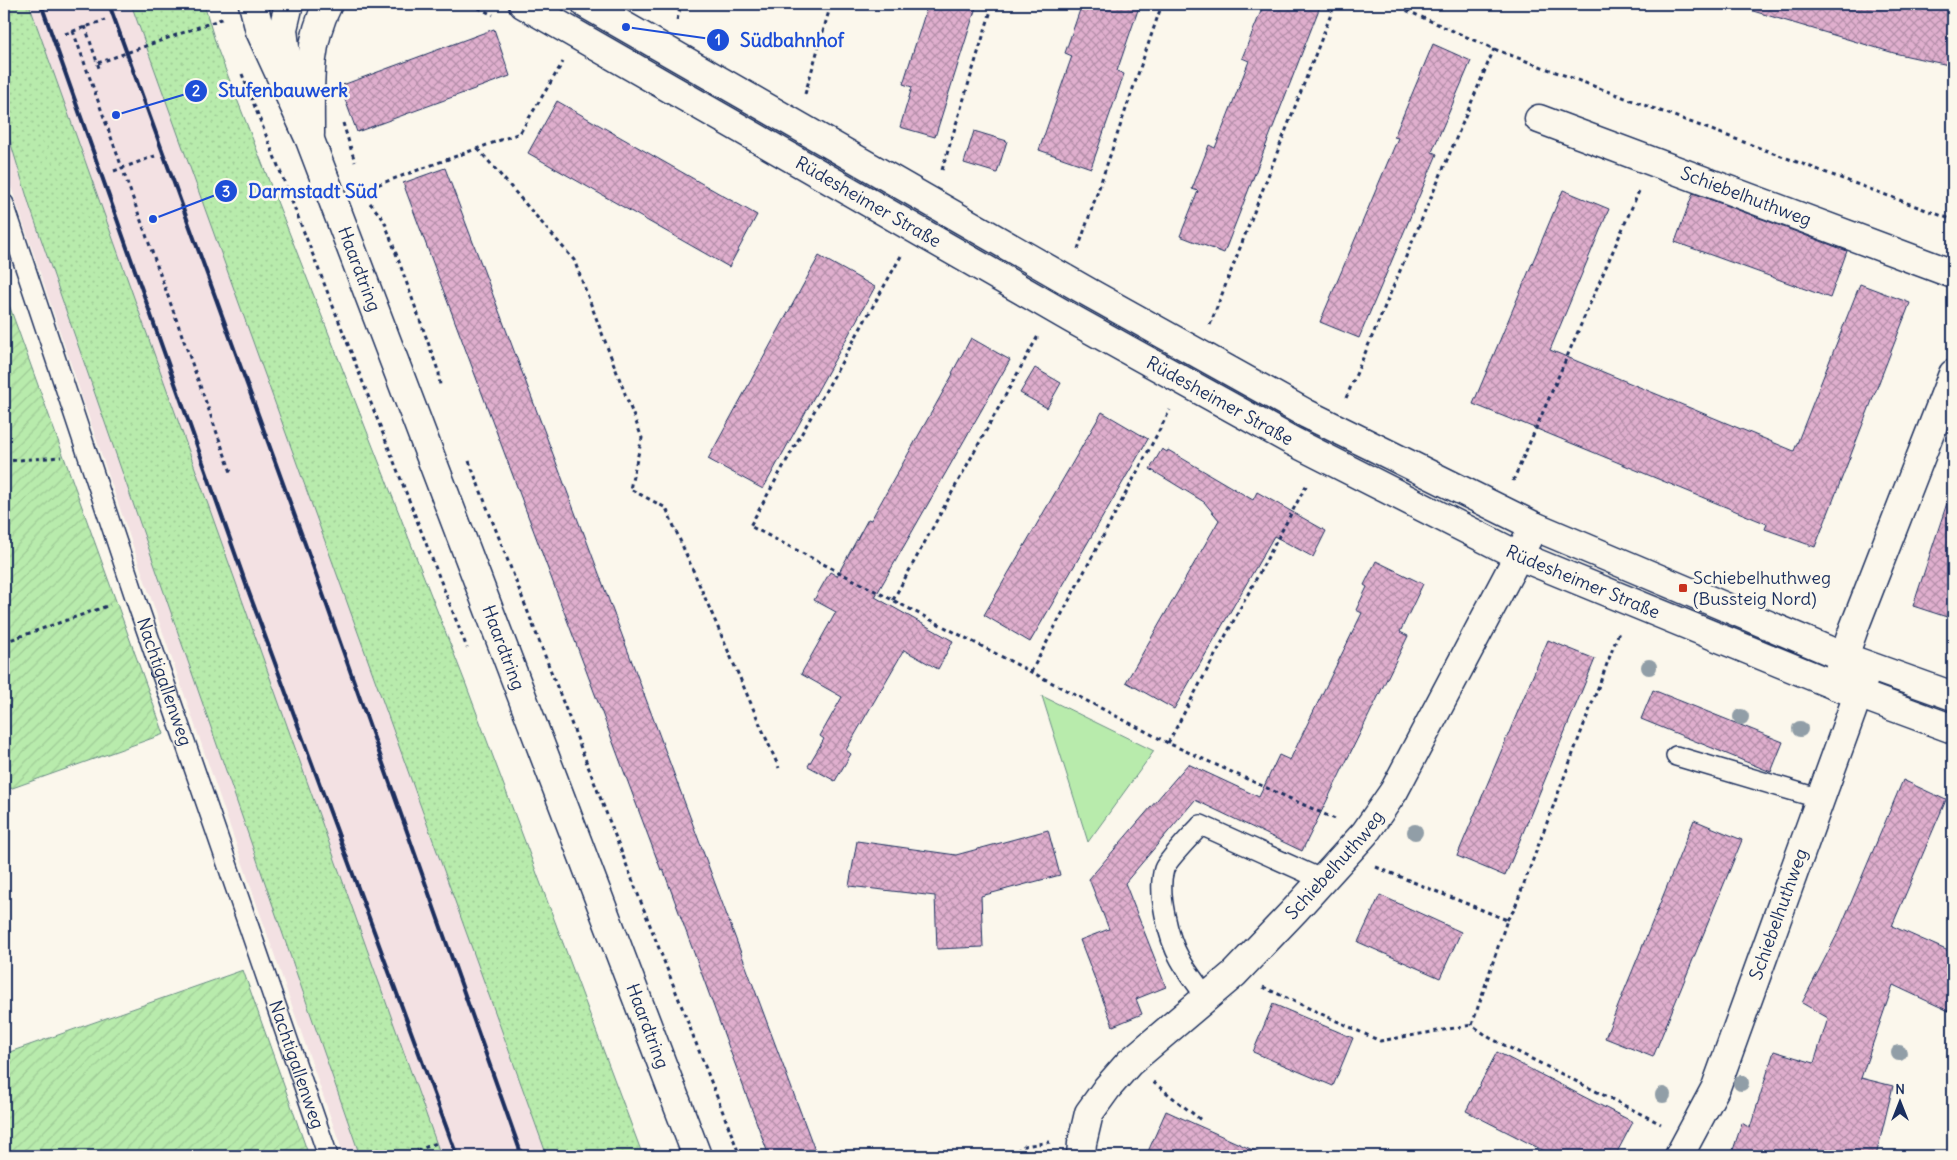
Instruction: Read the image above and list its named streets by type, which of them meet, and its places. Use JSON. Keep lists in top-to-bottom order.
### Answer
{
  "streets": {
    "street": ["Schiebelhuthweg", "Rüdesheimer Straße", "Haardtring"],
    "lane": ["Nachtigallenweg"]
  },
  "crossings": [
    ["Schiebelhuthweg", "Rüdesheimer Straße"]
  ],
  "places": {
    "other": ["Südbahnhof", "Stufenbauwerk", "Darmstadt Süd"],
    "transit": ["Schiebelhuthweg (Bussteig Nord)"]
  },
  "north": "top"
}
